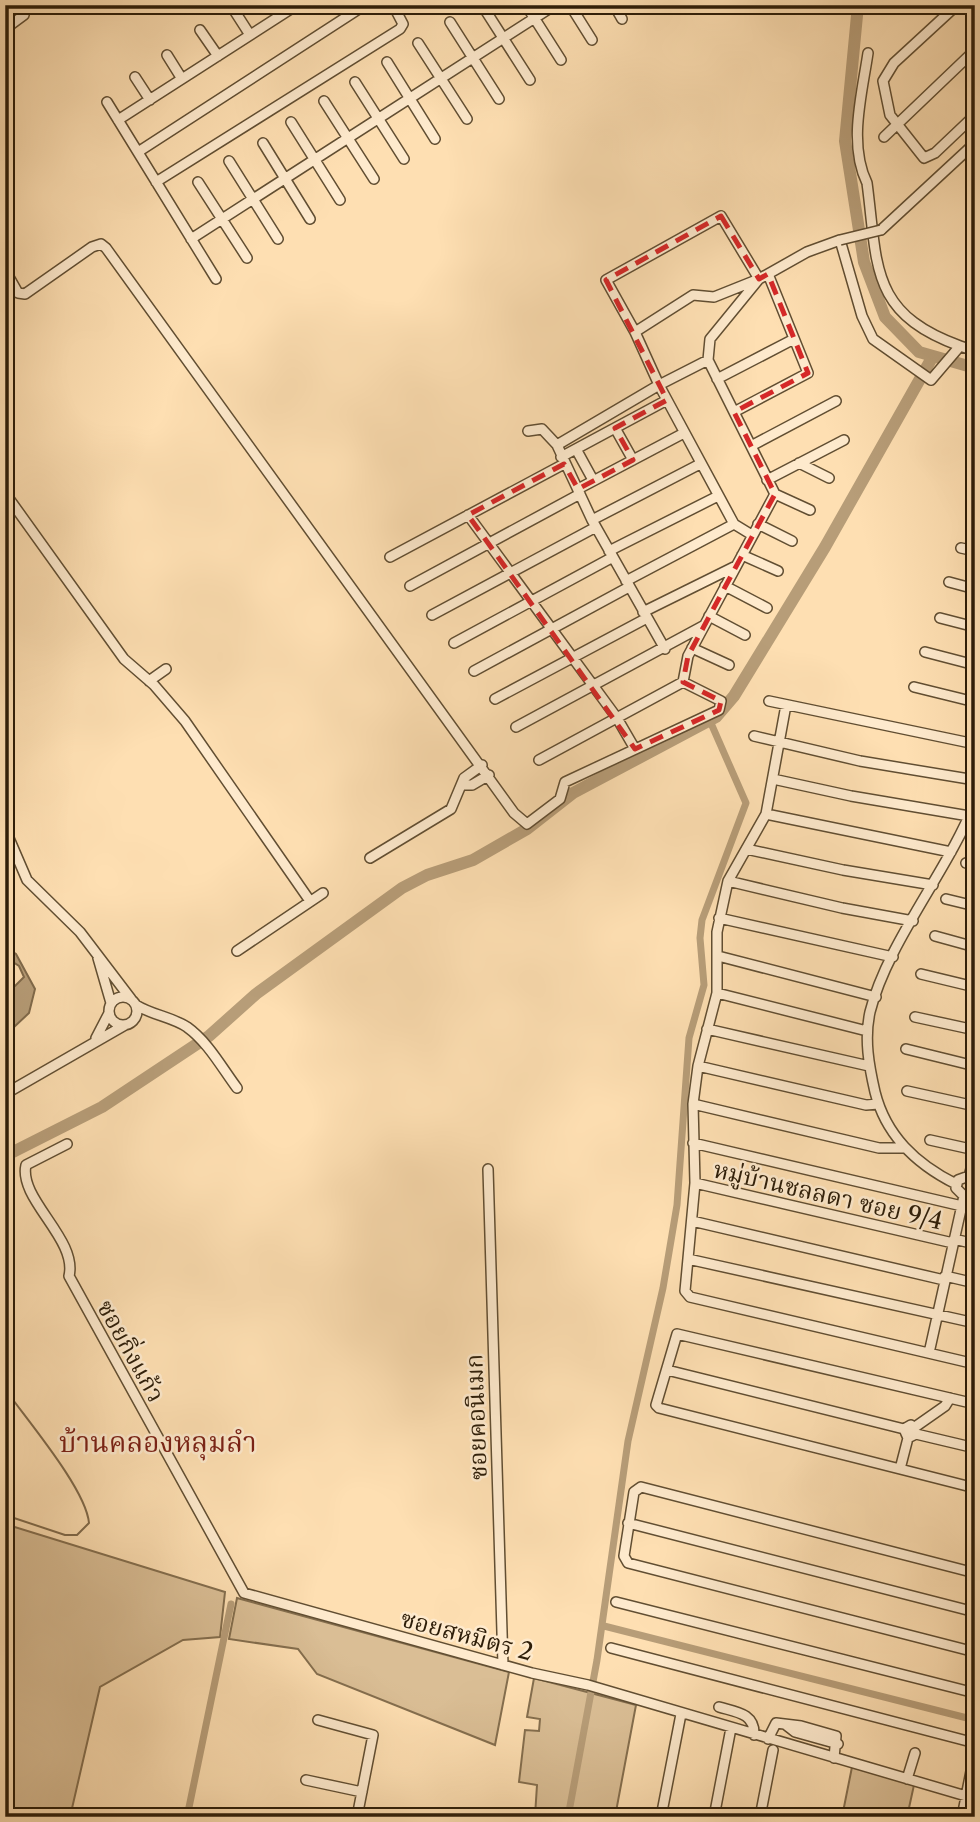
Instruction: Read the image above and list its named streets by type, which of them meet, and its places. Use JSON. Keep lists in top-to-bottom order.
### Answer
{
  "streets": {
    "street": [
      "หมู่บ้านชลลดา ซอย 9/4",
      "ซอยกิ่งแก้ว",
      "ซอยคอนิเมก",
      "ซอยสหมิตร 2"
    ]
  },
  "crossings": [
    ["ซอยกิ่งแก้ว", "ซอยสหมิตร 2"],
    ["ซอยคอนิเมก", "ซอยสหมิตร 2"]
  ],
  "districts": ["บ้านคลองหลุมลำ"]
}
